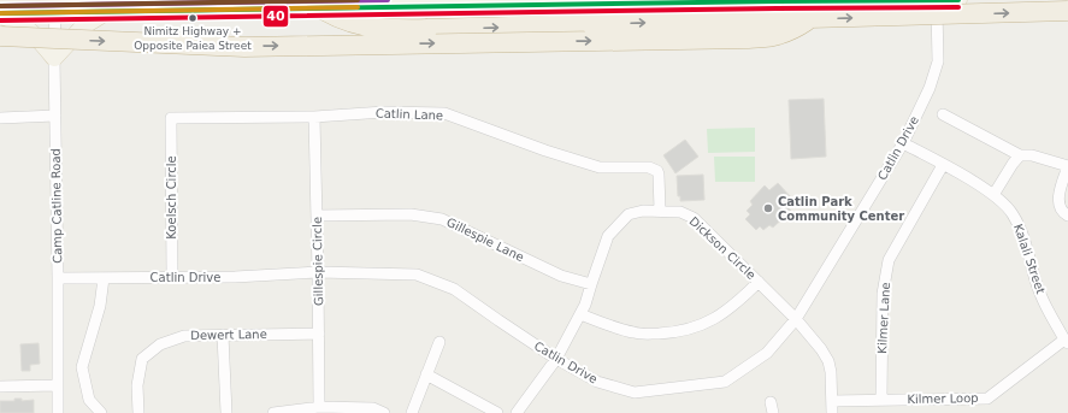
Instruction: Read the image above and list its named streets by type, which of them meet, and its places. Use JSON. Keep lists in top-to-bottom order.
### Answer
{
  "streets": {
    "street": [
      "Catlin Lane",
      "Catlin Drive",
      "Koelsch Circle",
      "Camp Catline Road",
      "Gillespie Lane",
      "Dickson Circle",
      "Kalali Street",
      "Gillespie Circle",
      "Kilmer Lane",
      "Dewert Lane",
      "Kilmer Loop"
    ]
  },
  "crossings": [
    ["Catlin Lane", "Koelsch Circle"],
    ["Catlin Lane", "Dickson Circle"],
    ["Catlin Lane", "Gillespie Circle"],
    ["Catlin Drive", "Koelsch Circle"],
    ["Catlin Drive", "Camp Catline Road"],
    ["Catlin Drive", "Dickson Circle"],
    ["Catlin Drive", "Kalali Street"],
    ["Catlin Drive", "Gillespie Circle"],
    ["Gillespie Lane", "Dickson Circle"],
    ["Gillespie Lane", "Gillespie Circle"],
    ["Dickson Circle", "Kilmer Loop"],
    ["Kalali Street", "Kilmer Lane"],
    ["Kalali Street", "Kilmer Loop"],
    ["Gillespie Circle", "Dewert Lane"],
    ["Kilmer Lane", "Kilmer Loop"]
  ],
  "places": ["Nimitz Highway + Opposite Paiea Street", "Catlin Park Community Center"],
  "lines": ["transit line 40"]
}
